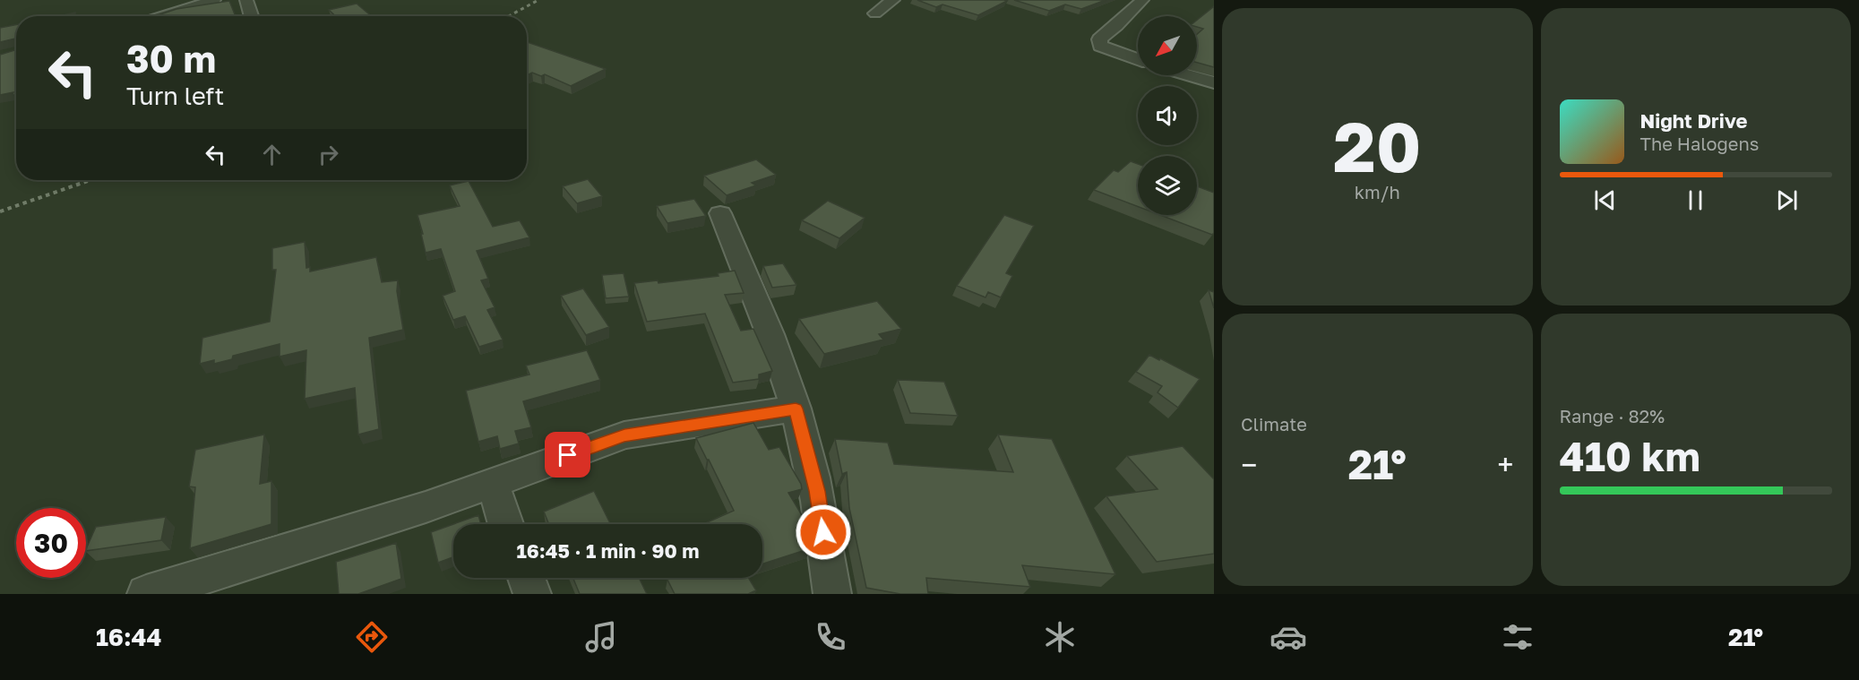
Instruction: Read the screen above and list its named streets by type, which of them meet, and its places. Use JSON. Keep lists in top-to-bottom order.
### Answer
{
  "north": "bottom left",
  "page": {
    "tile": [
      ["20", "km/h"],
      "Climate",
      ["Range · 82%", "410 km"]
    ],
    "turn": ["30 m", "Turn left"],
    "song": ["Night Drive", "The Halogens"],
    "heat": ["−", "21°", "+"],
    "limit": "30",
    "trip": "16:45 · 1 min · 90 m",
    "tabs": ["16:44", "21°"]
  }
}
